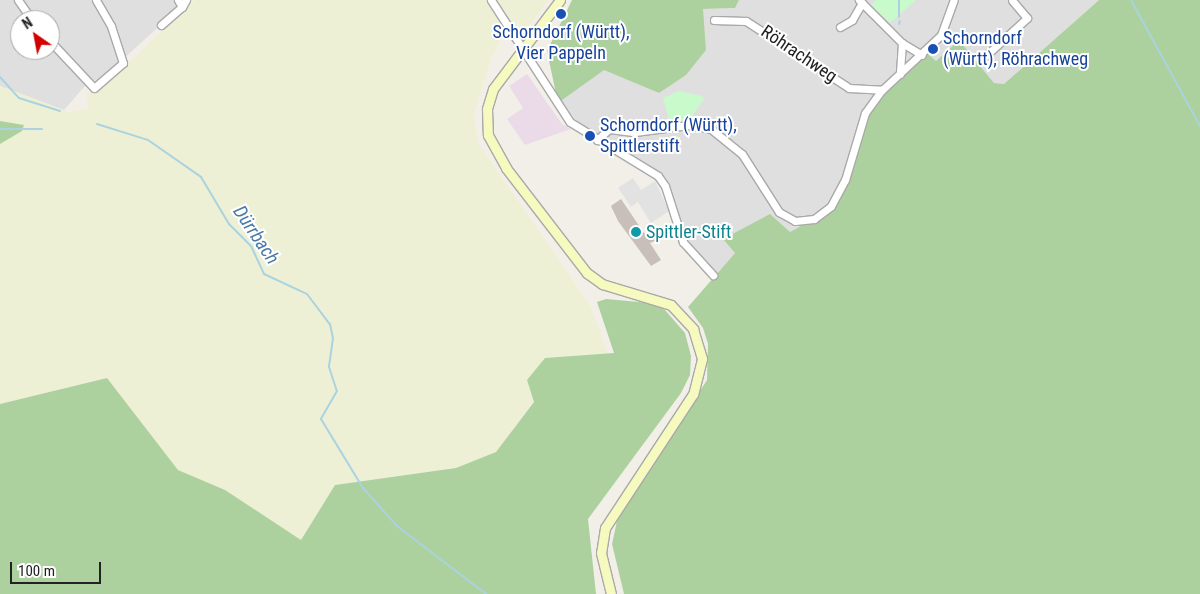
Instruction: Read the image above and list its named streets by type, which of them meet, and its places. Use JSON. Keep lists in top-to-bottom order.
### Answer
{
  "streets": {
    "street": ["Röhrachweg"]
  },
  "water": ["Dürrbach"],
  "places": [
    "Schorndorf (Württ), Vier Pappeln",
    "Schorndorf (Württ), Röhrachweg",
    "Schorndorf (Württ), Spittlerstift",
    "Spittler-Stift"
  ],
  "scale_bar": "100 m",
  "north": "top left"
}
